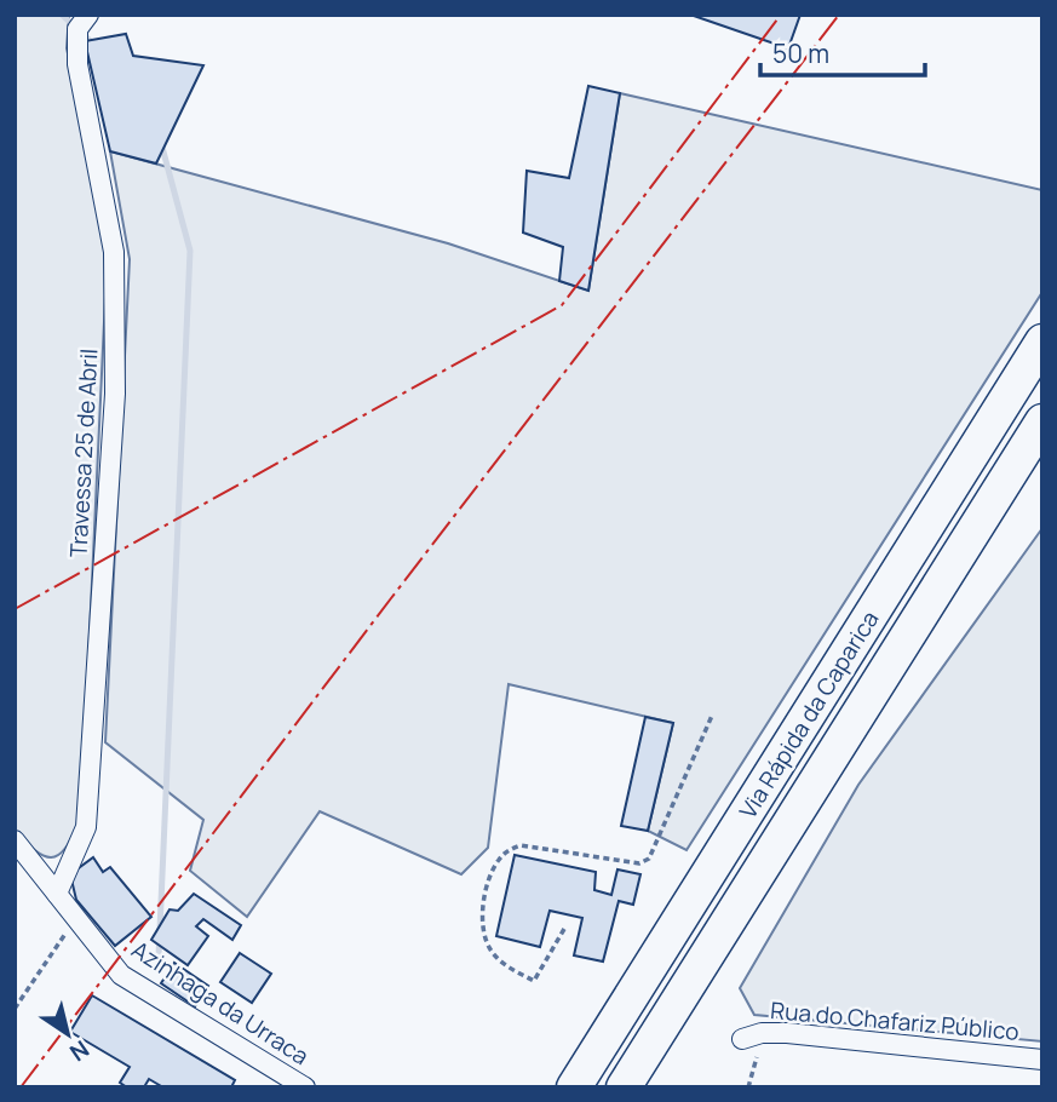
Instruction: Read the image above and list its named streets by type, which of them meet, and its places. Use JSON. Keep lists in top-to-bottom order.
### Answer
{
  "streets": {
    "highway": ["Via Rápida da Caparica"],
    "street": ["Travessa 25 de Abril", "Azinhaga da Urraca", "Rua do Chafariz Público"]
  },
  "crossings": [
    ["Travessa 25 de Abril", "Azinhaga da Urraca"]
  ],
  "scale_bar": "50 m",
  "north": "bottom right"
}
